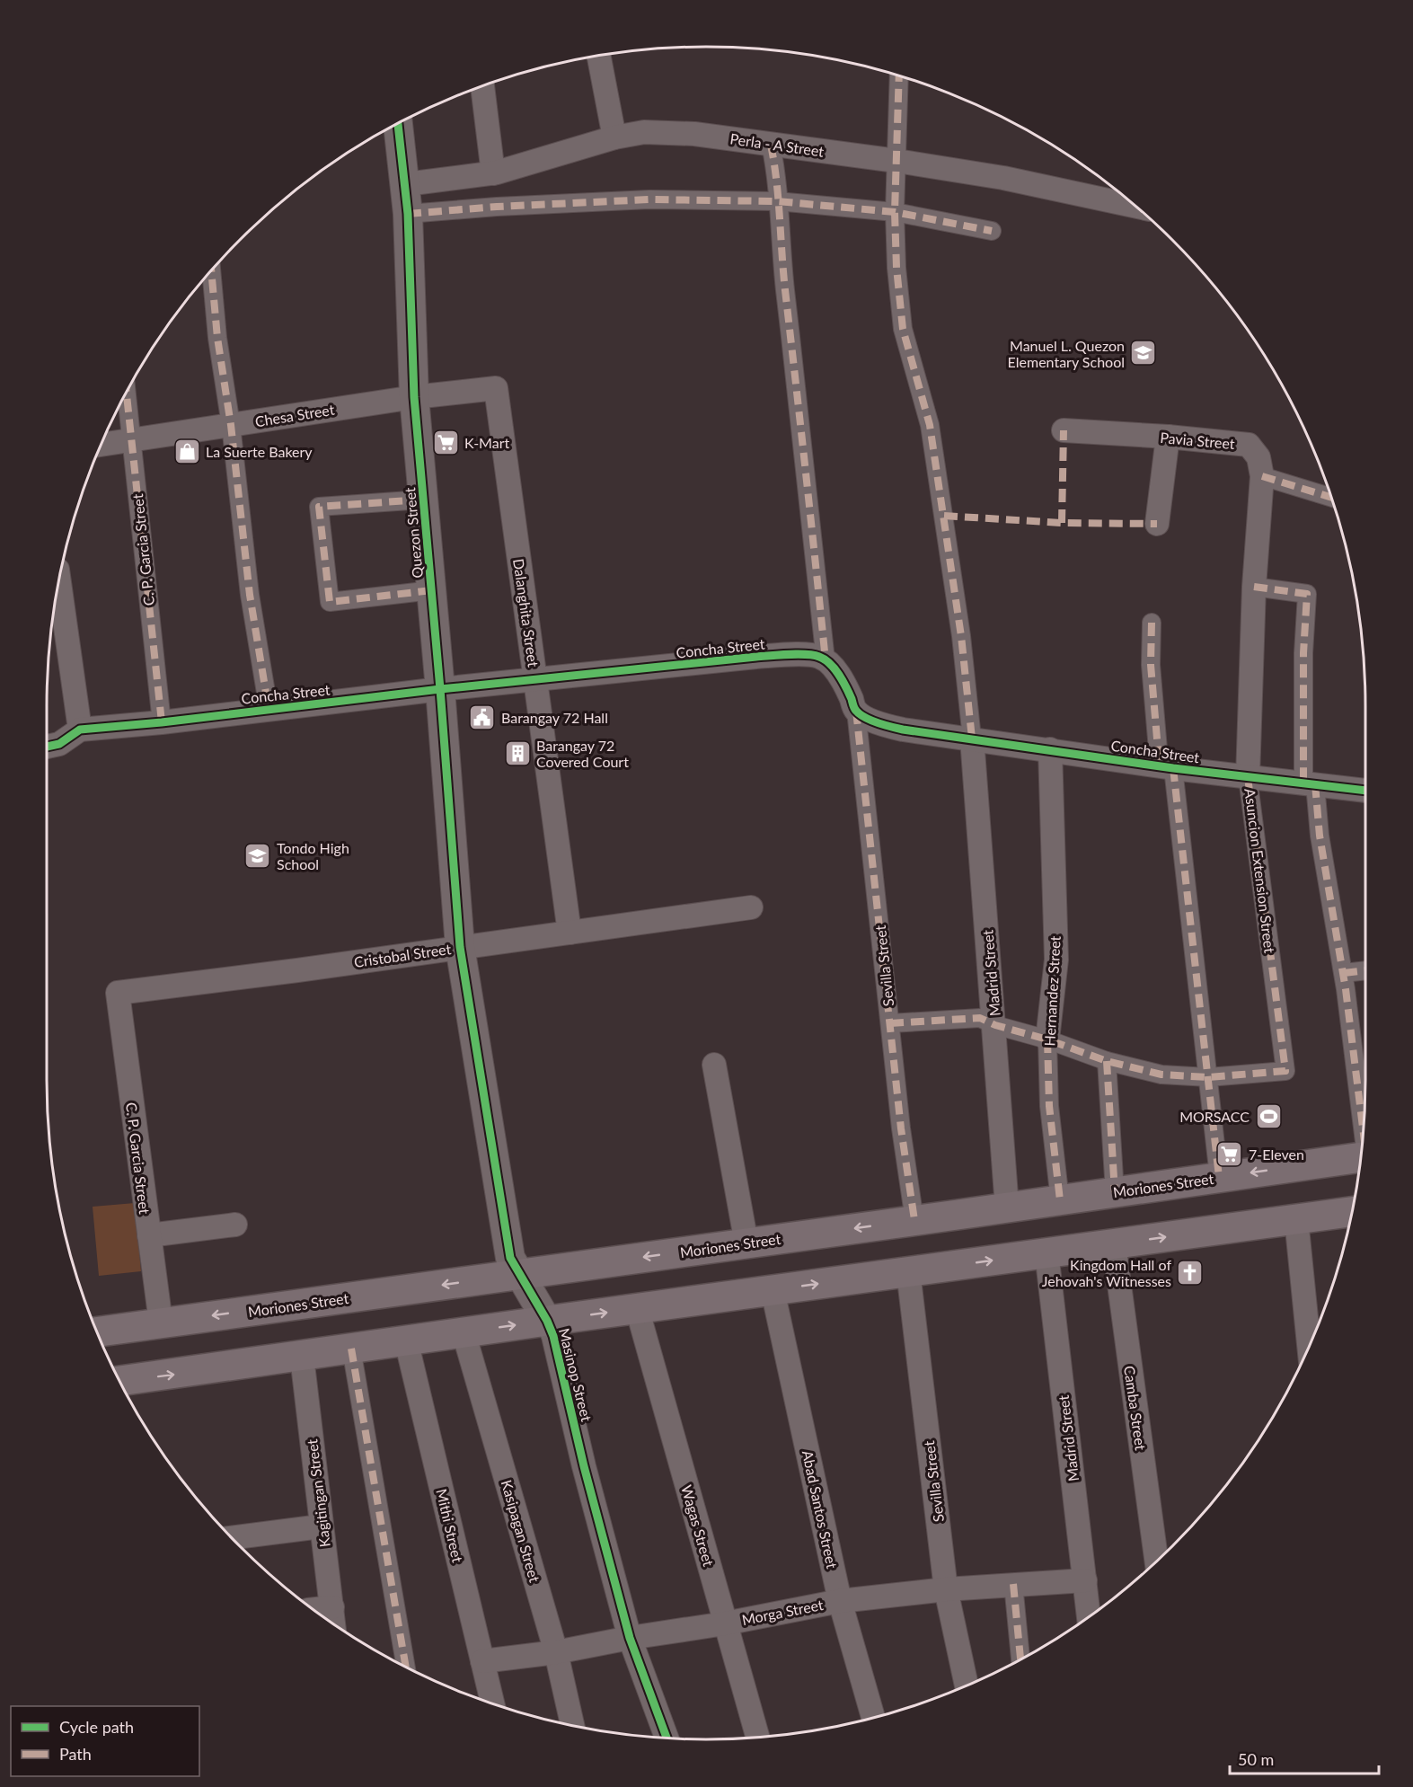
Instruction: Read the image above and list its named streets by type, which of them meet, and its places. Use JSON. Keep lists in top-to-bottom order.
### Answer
{
  "streets": {
    "main road": ["Moriones Street"],
    "street": [
      "Perla - A Street",
      "Chesa Street",
      "Pavia Street",
      "Quezon Street",
      "C. P. Garcia Street",
      "Dalanghita Street",
      "Concha Street",
      "Asuncion Extension Street",
      "Cristobal Street",
      "Sevilla Street",
      "Madrid Street",
      "Hernandez Street",
      "Masinop Street",
      "Camba Street",
      "Kagitingan Street",
      "Abad Santos Street",
      "Mithi Street",
      "Wagas Street",
      "Kasipagan Street",
      "Morga Street"
    ]
  },
  "crossings": [
    ["Perla - A Street", "Quezon Street"],
    ["Chesa Street", "Quezon Street"],
    ["Chesa Street", "C. P. Garcia Street"],
    ["Chesa Street", "Dalanghita Street"],
    ["Pavia Street", "Asuncion Extension Street"],
    ["Quezon Street", "Concha Street"],
    ["Quezon Street", "Cristobal Street"],
    ["Quezon Street", "Masinop Street"],
    ["C. P. Garcia Street", "Concha Street"],
    ["C. P. Garcia Street", "Cristobal Street"],
    ["C. P. Garcia Street", "Moriones Street"],
    ["Dalanghita Street", "Concha Street"],
    ["Dalanghita Street", "Cristobal Street"],
    ["Concha Street", "Asuncion Extension Street"],
    ["Concha Street", "Sevilla Street"],
    ["Concha Street", "Madrid Street"],
    ["Concha Street", "Hernandez Street"],
    ["Cristobal Street", "Masinop Street"],
    ["Sevilla Street", "Moriones Street"],
    ["Sevilla Street", "Morga Street"],
    ["Madrid Street", "Moriones Street"],
    ["Madrid Street", "Morga Street"],
    ["Hernandez Street", "Moriones Street"],
    ["Moriones Street", "Masinop Street"],
    ["Masinop Street", "Morga Street"],
    ["Abad Santos Street", "Morga Street"],
    ["Mithi Street", "Morga Street"],
    ["Wagas Street", "Morga Street"],
    ["Kasipagan Street", "Morga Street"]
  ],
  "places": {
    "school or university": ["Manuel L. Quezon Elementary School", "Tondo High School"],
    "supermarket": ["K-Mart", "7-Eleven"],
    "shop": ["La Suerte Bakery"],
    "public building": ["Barangay 72 Hall"],
    "building": ["Barangay 72 Covered Court"],
    "sports": ["MORSACC"],
    "church": ["Kingdom Hall of Jehovah's Witnesses"]
  },
  "legend": ["Cycle path", "Path"],
  "scale_bar": "50 m"
}
